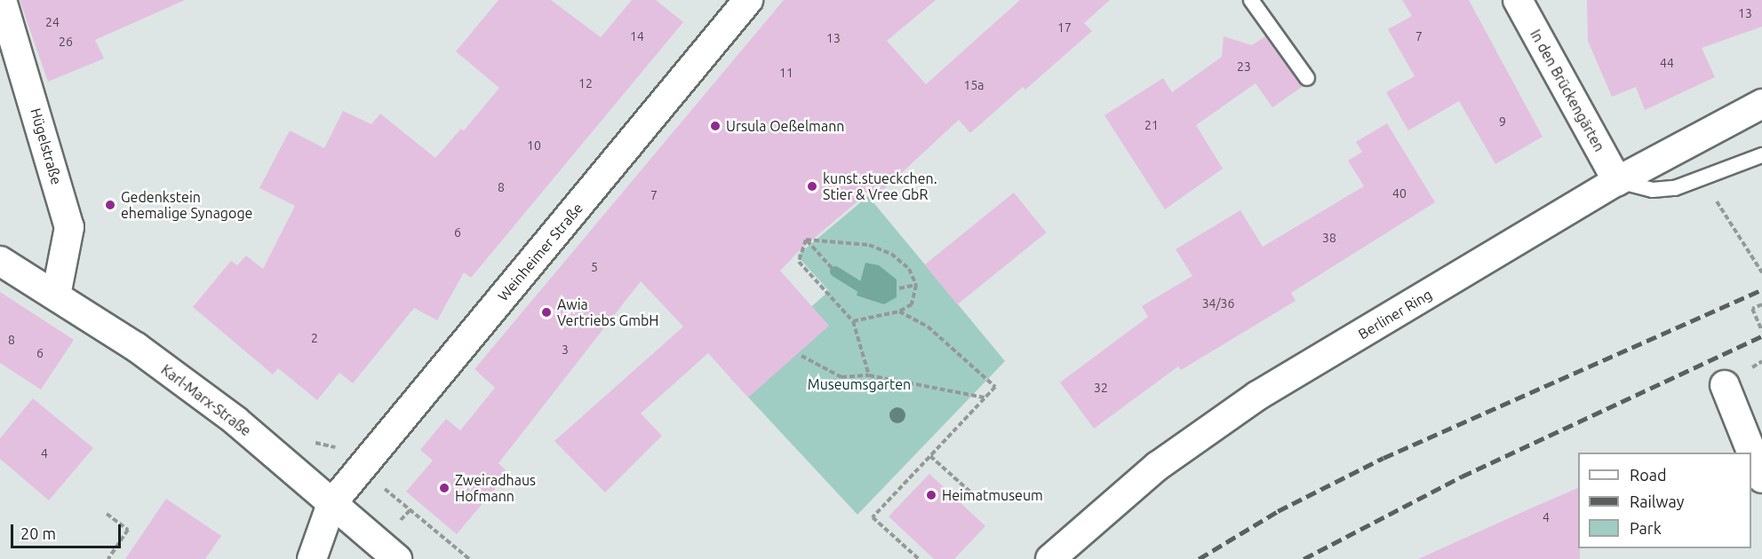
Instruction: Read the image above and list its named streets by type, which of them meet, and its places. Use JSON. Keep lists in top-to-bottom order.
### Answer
{
  "streets": {
    "street": [
      "In den Brückengärten",
      "Hügelstraße",
      "Weinheimer Straße",
      "Berliner Ring",
      "Karl-Marx-Straße"
    ]
  },
  "crossings": [
    ["In den Brückengärten", "Berliner Ring"],
    ["Hügelstraße", "Karl-Marx-Straße"],
    ["Weinheimer Straße", "Karl-Marx-Straße"]
  ],
  "parks": ["Museumsgarten"],
  "places": [
    "Ursula Oeßelmann",
    "kunst.stueckchen. Stier & Vree GbR",
    "Gedenkstein ehemalige Synagoge",
    "Awia Vertriebs GmbH",
    "Zweiradhaus Hofmann",
    "Heimatmuseum"
  ],
  "house_numbers": [
    "13",
    "24",
    "17",
    "14",
    "7",
    "13",
    "26",
    "44",
    "23",
    "11",
    "12",
    "15a",
    "9",
    "21",
    "10",
    "8",
    "40",
    "7",
    "6",
    "38",
    "5",
    "34/36",
    "2",
    "8",
    "3",
    "6",
    "32",
    "4",
    "4"
  ],
  "legend": ["Road", "Railway", "Park"],
  "scale_bar": "20 m"
}
